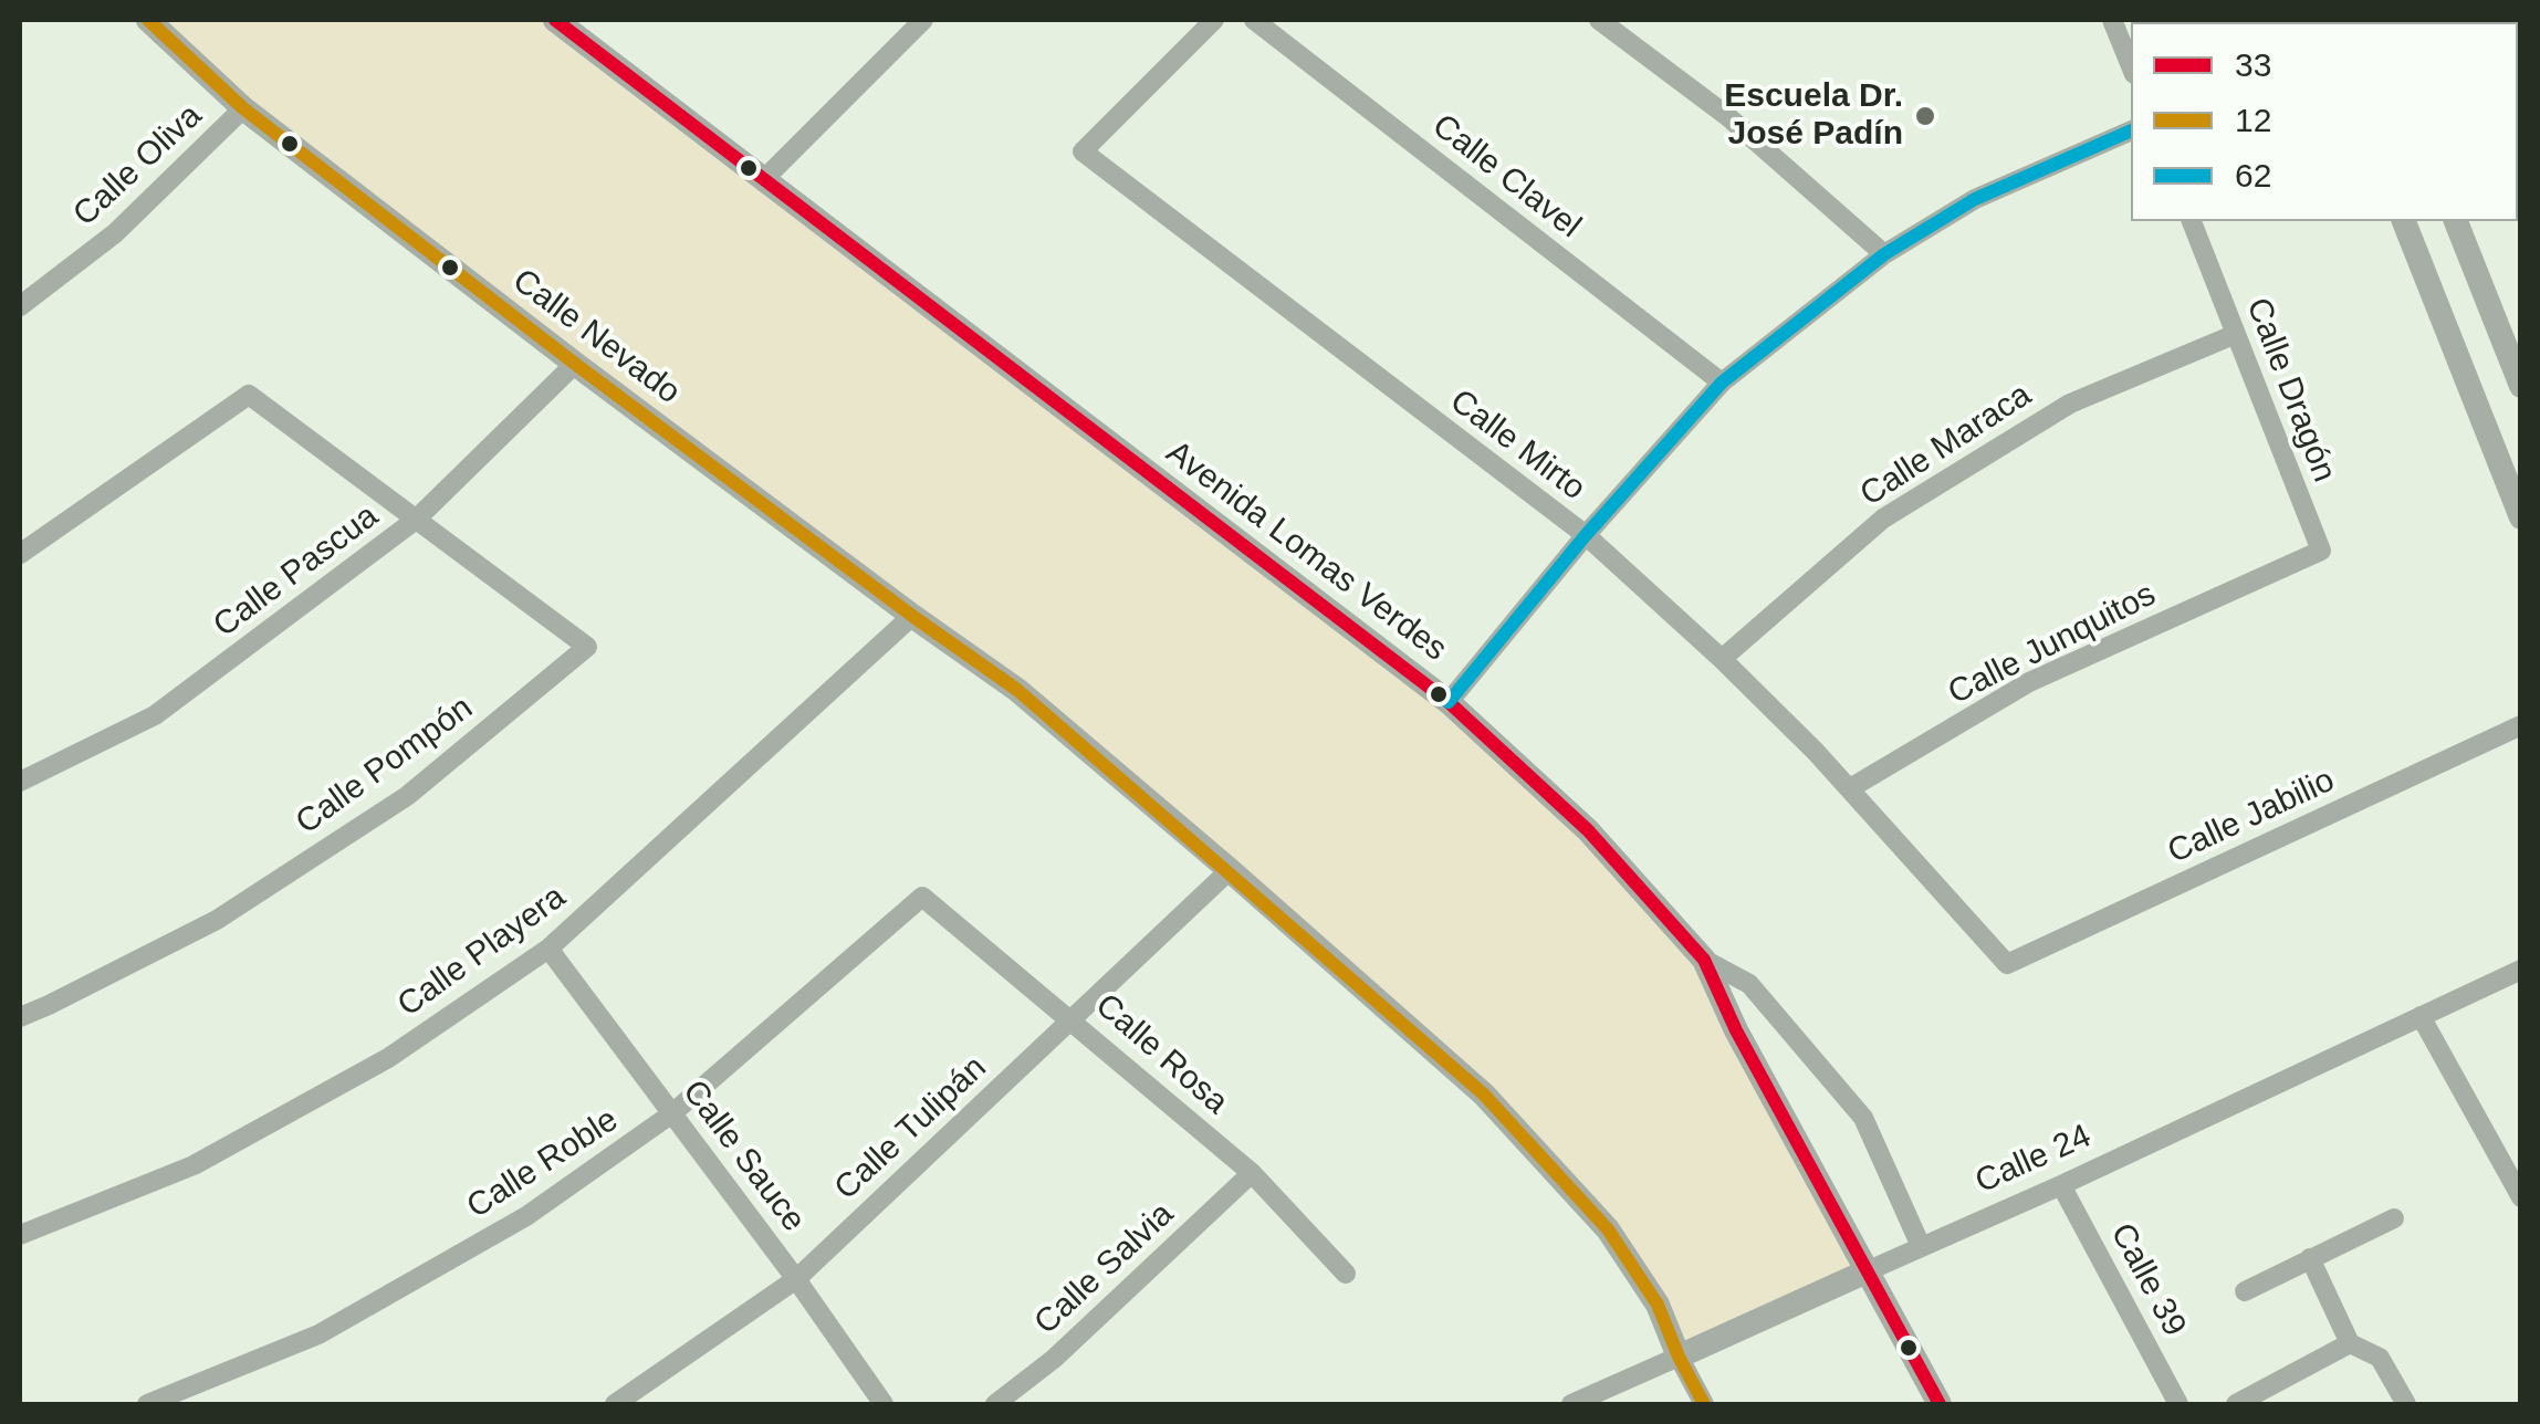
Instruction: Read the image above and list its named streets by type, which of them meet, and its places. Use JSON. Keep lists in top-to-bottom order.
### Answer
{
  "streets": {
    "street": [
      "Calle Oliva",
      "Calle Clavel",
      "Calle Nevado",
      "Calle Dragón",
      "Calle Mirto",
      "Calle Maraca",
      "Avenida Lomas Verdes",
      "Calle Pascua",
      "Calle Junquitos",
      "Calle Pompón",
      "Calle Jabilio",
      "Calle Playera",
      "Calle Rosa",
      "Calle Tulipán",
      "Calle Sauce",
      "Calle 24",
      "Calle Roble",
      "Calle Salvia",
      "Calle 39"
    ]
  },
  "crossings": [
    ["Calle Oliva", "Calle Nevado"],
    ["Calle Nevado", "Calle Pascua"],
    ["Calle Nevado", "Calle Playera"],
    ["Calle Nevado", "Calle Tulipán"],
    ["Calle Nevado", "Calle 24"],
    ["Calle Dragón", "Calle Maraca"],
    ["Calle Dragón", "Calle Junquitos"],
    ["Calle Mirto", "Calle Maraca"],
    ["Calle Mirto", "Calle Junquitos"],
    ["Calle Mirto", "Calle Jabilio"],
    ["Avenida Lomas Verdes", "Calle 24"],
    ["Calle Pascua", "Calle Pompón"],
    ["Calle Playera", "Calle Sauce"],
    ["Calle Rosa", "Calle Tulipán"],
    ["Calle Rosa", "Calle Roble"],
    ["Calle Rosa", "Calle Salvia"],
    ["Calle Tulipán", "Calle Sauce"],
    ["Calle Sauce", "Calle Roble"],
    ["Calle 24", "Calle 39"]
  ],
  "places": ["Escuela Dr. José Padín"],
  "lines": ["transit line 33", "transit line 12", "transit line 62"],
  "legend": ["33", "12", "62"]
}
